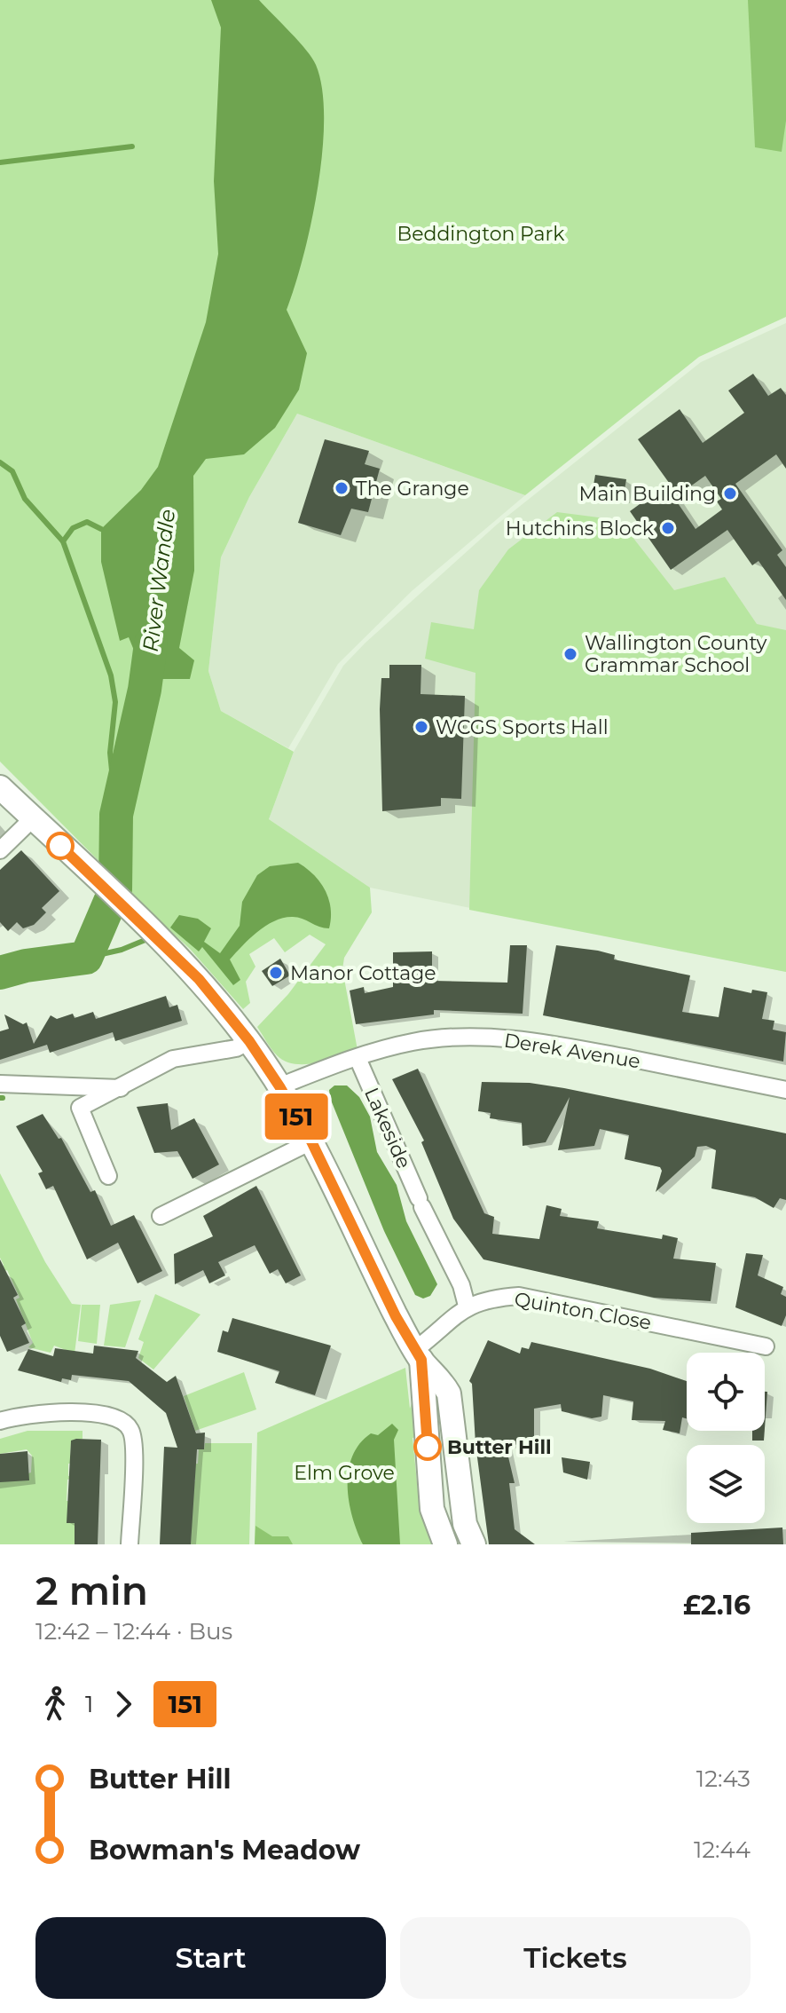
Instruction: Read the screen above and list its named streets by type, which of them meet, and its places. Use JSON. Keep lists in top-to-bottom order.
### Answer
{
  "streets": {
    "street": ["Derek Avenue", "Lakeside", "Quinton Close"]
  },
  "crossings": [
    ["Derek Avenue", "Lakeside"],
    ["Lakeside", "Quinton Close"]
  ],
  "water": ["River Wandle"],
  "parks": ["Beddington Park", "Elm Grove"],
  "places": [
    "The Grange",
    "Main Building",
    "Hutchins Block",
    "Wallington County Grammar School",
    "WCGS Sports Hall",
    "Manor Cottage",
    "Butter Hill"
  ],
  "lines": ["bus line 151"],
  "page": {
    "on_map": "151",
    "heading": ["2 min", "12:42 – 12:44 · Bus", "£2.16"],
    "legs": ["1", "151"],
    "list": [
      {
        "name": "Butter Hill",
        "value": "12:43"
      },
      {
        "name": "Bowman's Meadow",
        "value": "12:44"
      }
    ],
    "buttons": ["Start", "Tickets"]
  }
}
